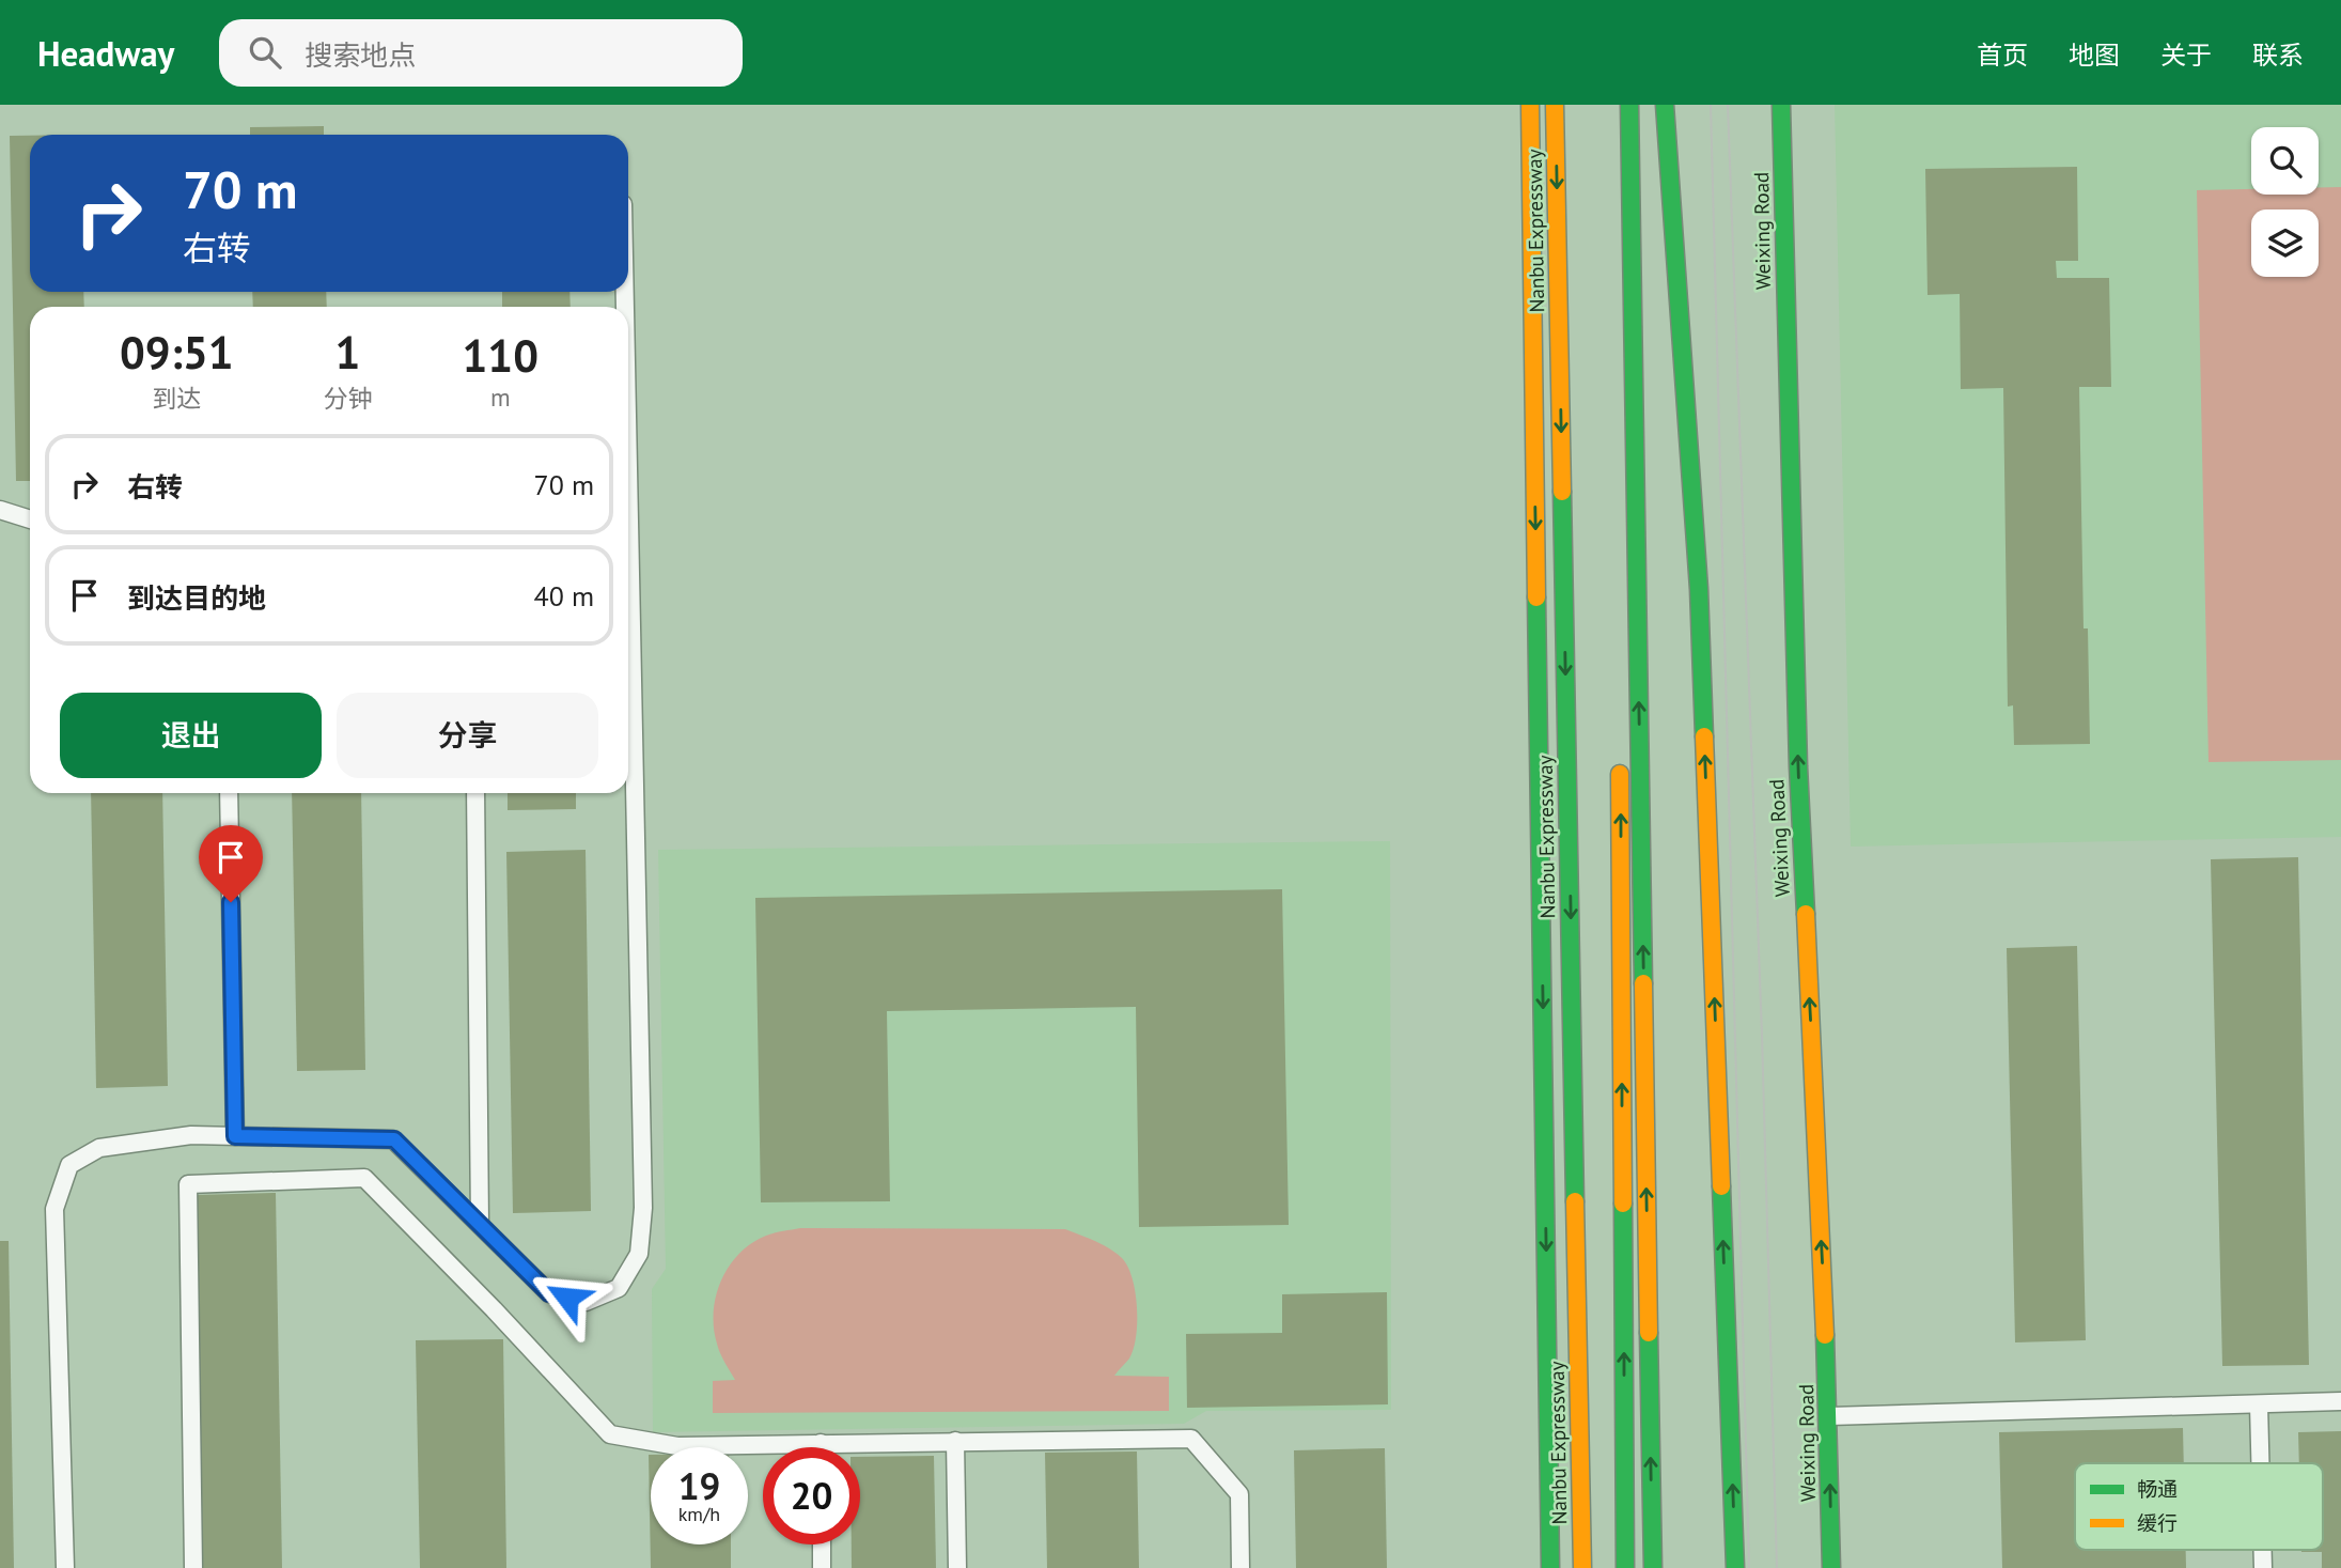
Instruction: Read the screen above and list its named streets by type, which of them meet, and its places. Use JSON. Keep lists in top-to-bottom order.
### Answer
{
  "streets": {
    "main road": ["Nanbu Expressway", "Weixing Road"]
  },
  "legend": ["畅通", "缓行"],
  "page": {
    "header": "Headway",
    "search": "搜索地点",
    "nav": [
      "首页",
      "地图",
      "关于",
      "联系"
    ],
    "turn": ["70 m", "右转"],
    "eta": [
      "09:51",
      "到达",
      "1",
      "分钟",
      "110",
      "m"
    ],
    "list": [
      {
        "name": "右转",
        "value": "70 m"
      },
      {
        "name": "到达目的地",
        "value": "40 m"
      }
    ],
    "buttons": ["退出", "分享"],
    "speed": "19 km/h",
    "limit": "20"
  }
}
